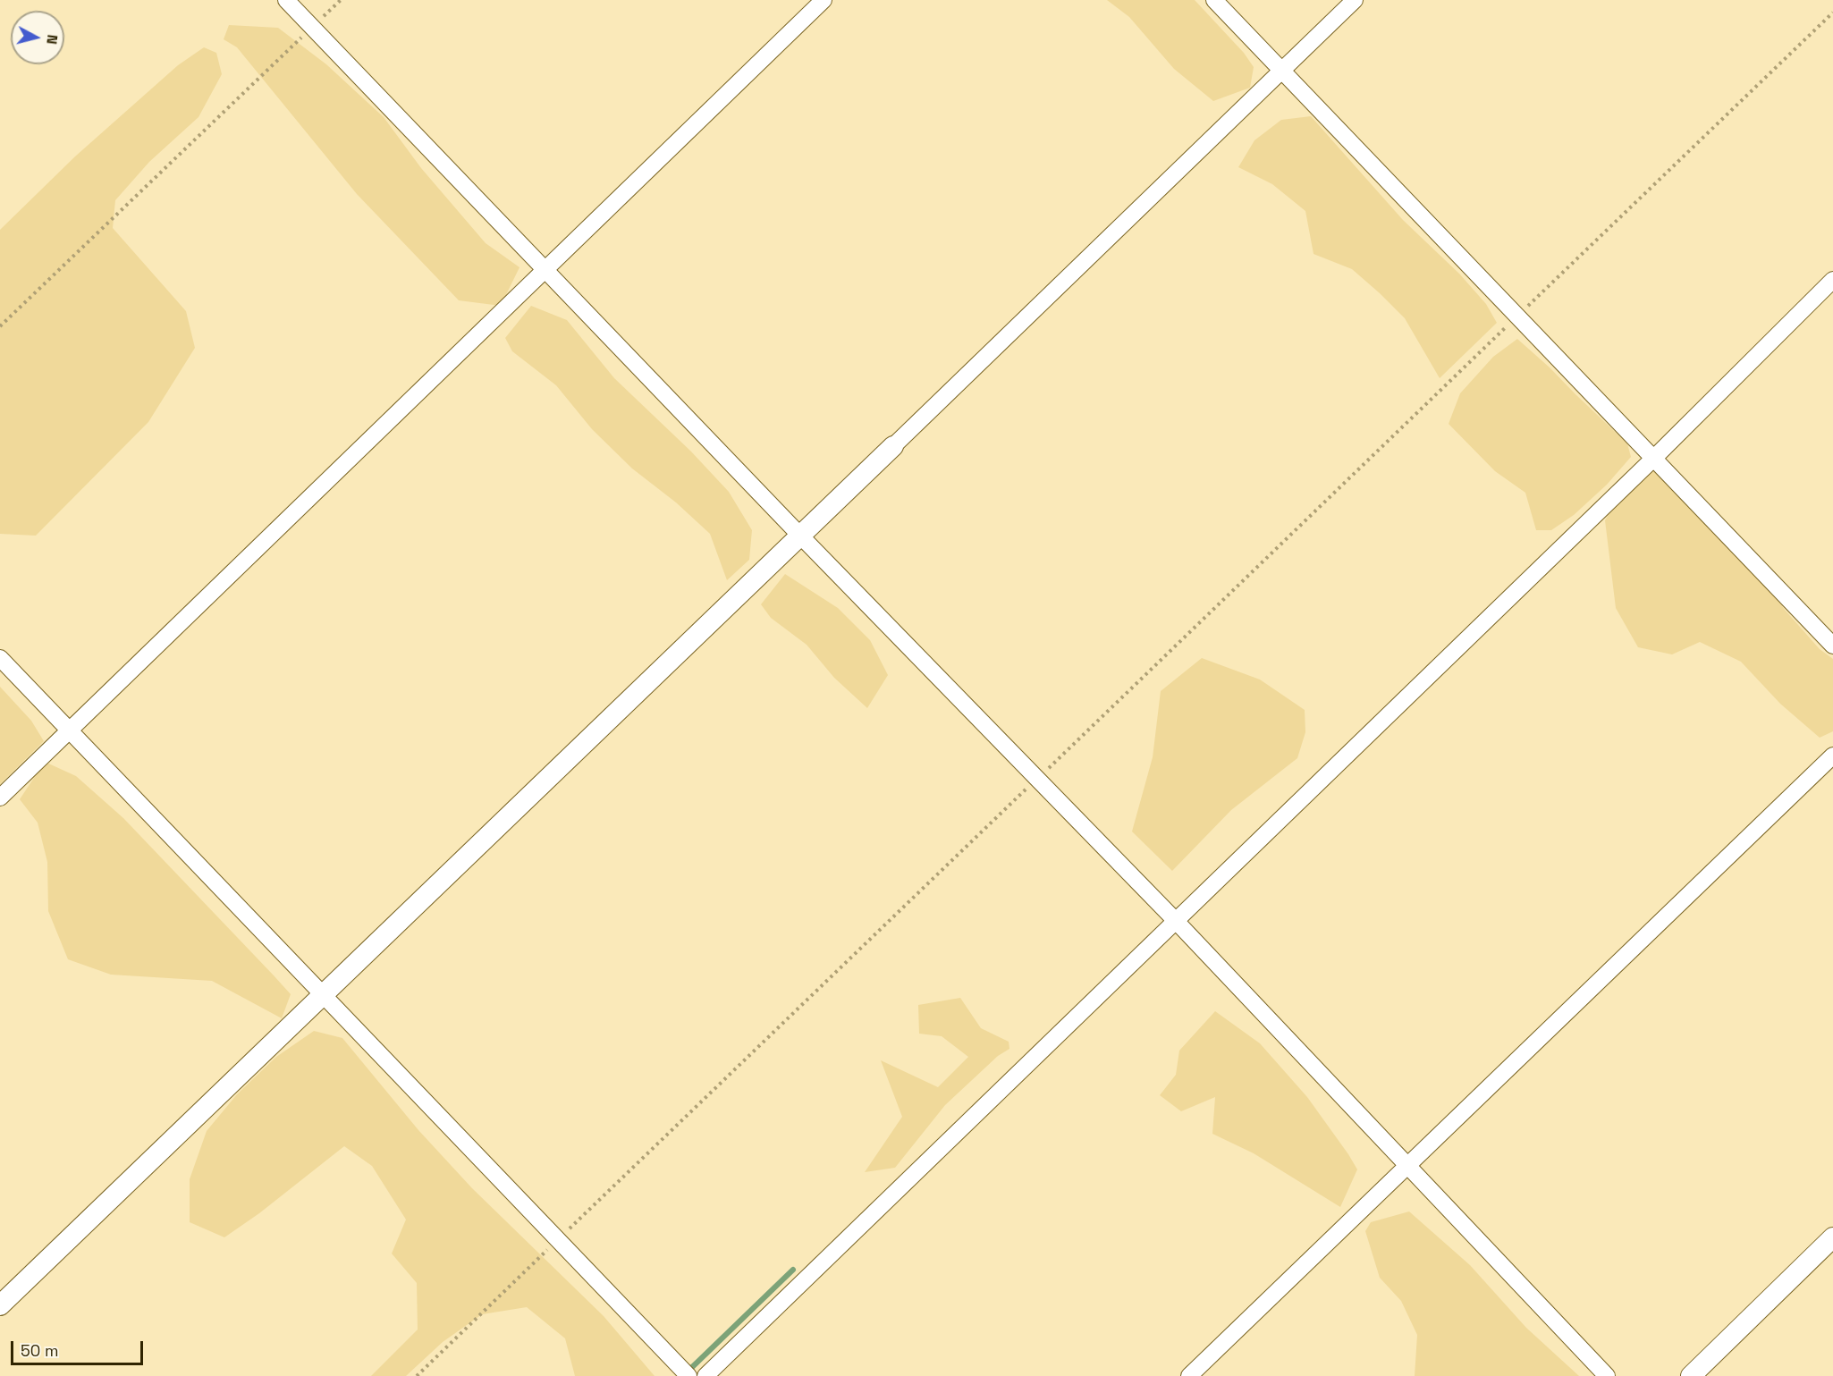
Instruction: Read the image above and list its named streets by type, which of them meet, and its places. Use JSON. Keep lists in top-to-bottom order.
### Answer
{
  "scale_bar": "50 m",
  "north": "right"
}
